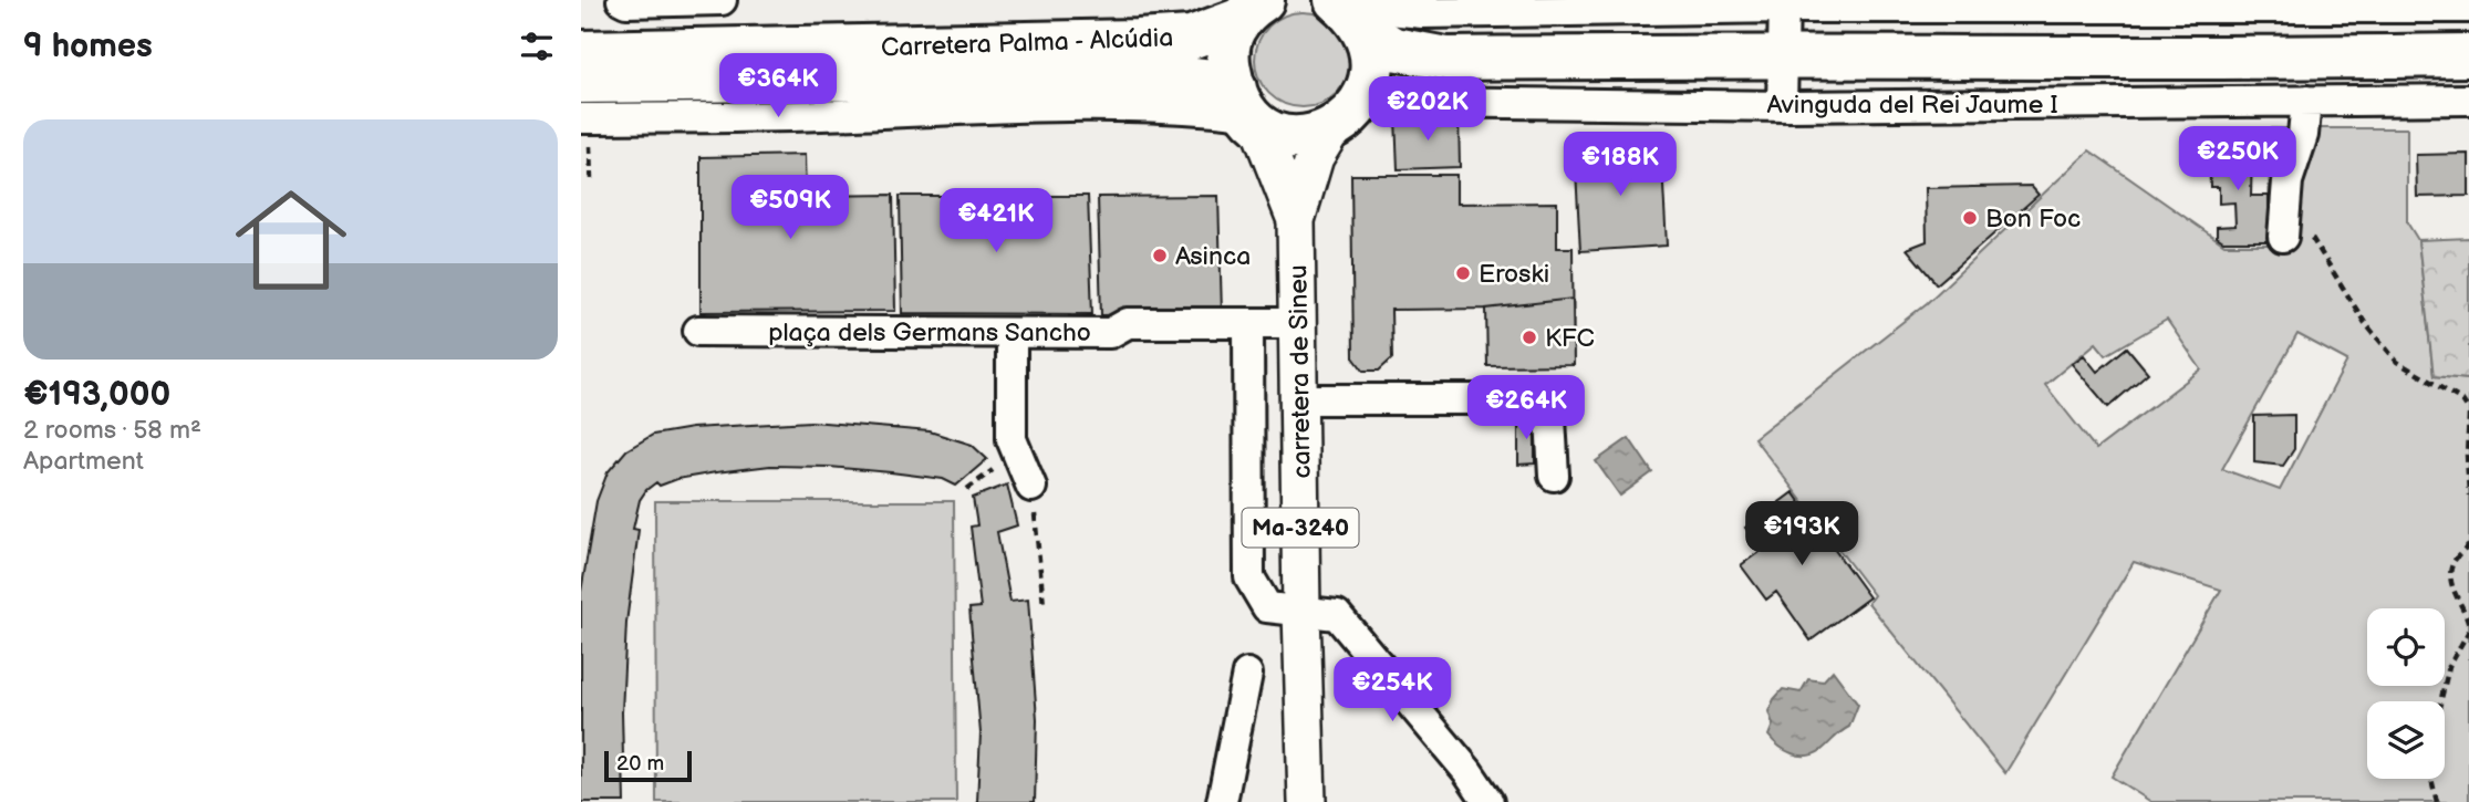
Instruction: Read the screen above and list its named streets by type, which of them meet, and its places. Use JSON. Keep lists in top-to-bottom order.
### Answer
{
  "streets": {
    "highway": ["Carretera Palma - Alcúdia", "Avinguda del Rei Jaume I", "Ma-3240"],
    "main road": ["carretera de Sineu"],
    "street": ["plaça dels Germans Sancho"]
  },
  "crossings": [
    ["Carretera Palma - Alcúdia", "Avinguda del Rei Jaume I"],
    ["Carretera Palma - Alcúdia", "Ma-3240"],
    ["Avinguda del Rei Jaume I", "Ma-3240"],
    ["plaça dels Germans Sancho", "carretera de Sineu"],
    ["carretera de Sineu", "Ma-3240"]
  ],
  "places": [
    "Bon Foc",
    "Asinca",
    "Eroski",
    "KFC"
  ],
  "scale_bar": "20 m",
  "page": {
    "heading": "9 homes",
    "price": [
      "€364K",
      "€202K",
      "€250K",
      "€188K",
      "€509K",
      "€421K",
      "€264K",
      "€193K",
      "€254K"
    ],
    "list": [
      {
        "name": "€193,000",
        "note": "2 rooms · 58 m² · Apartment"
      }
    ],
    "scale": "20 m"
  }
}
